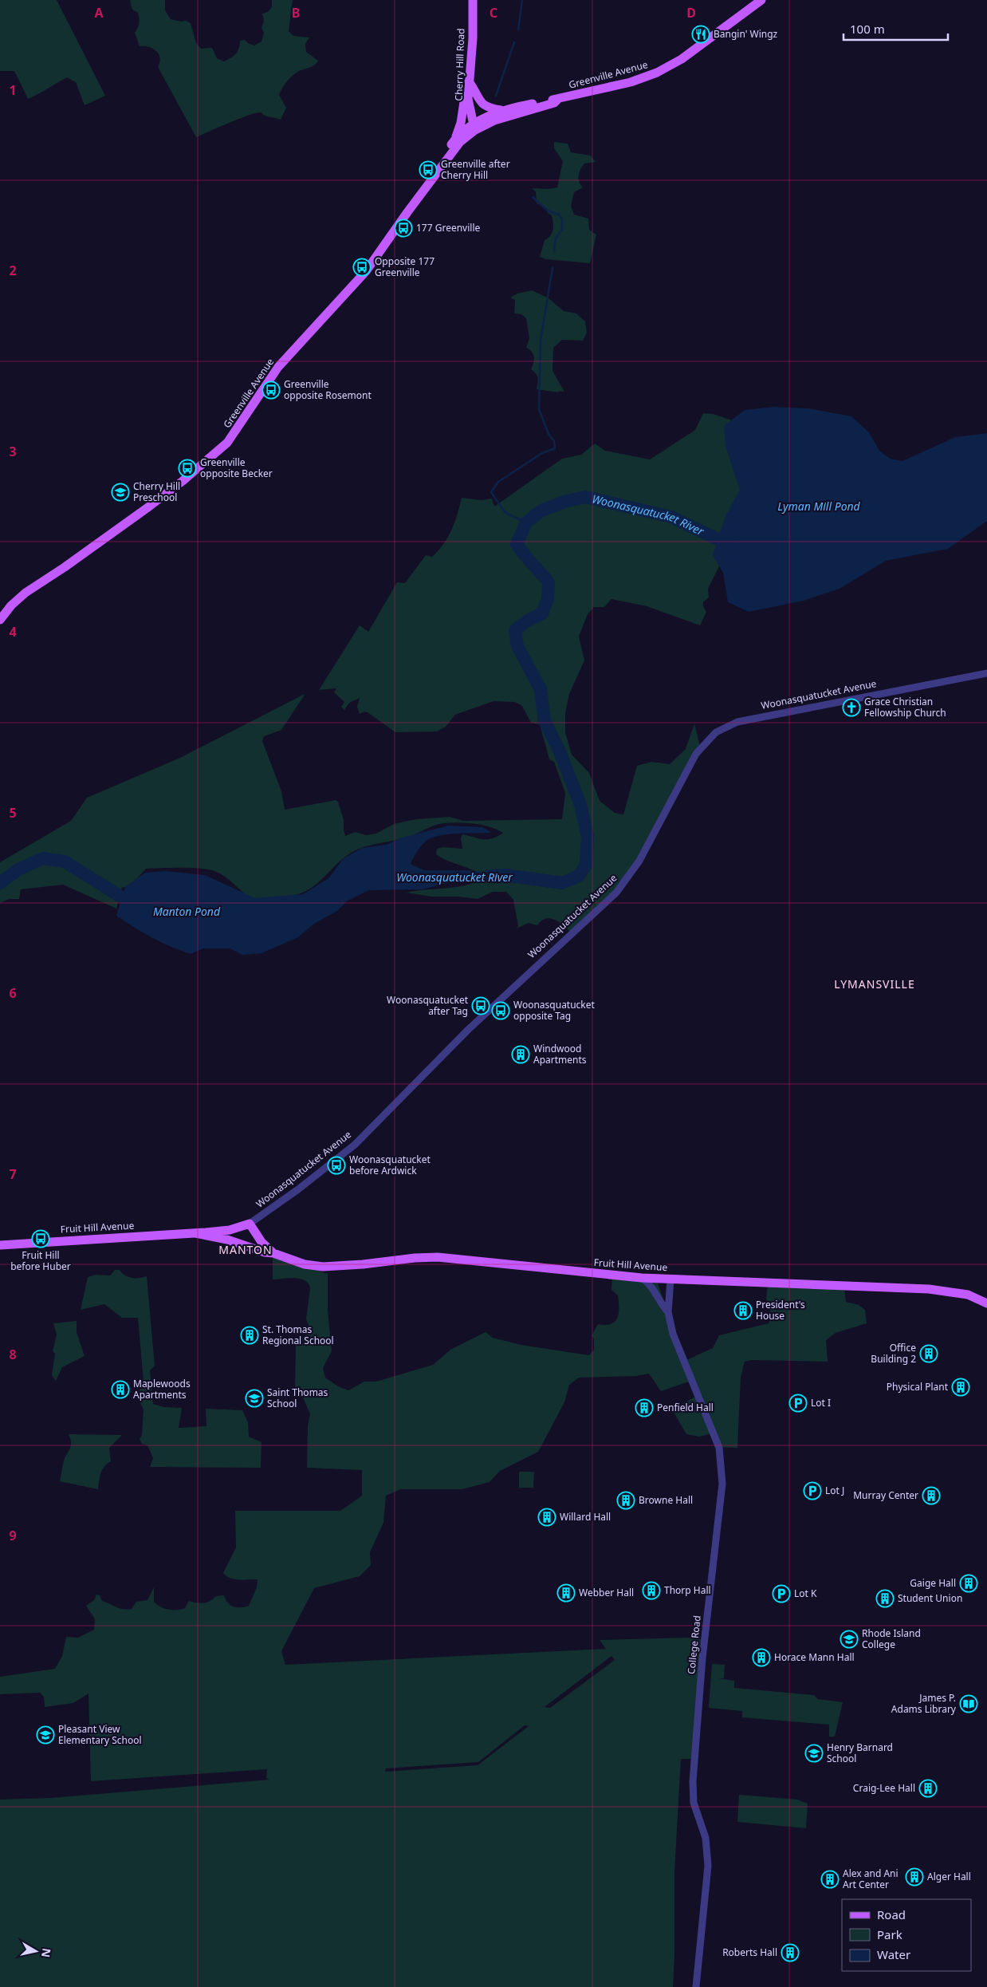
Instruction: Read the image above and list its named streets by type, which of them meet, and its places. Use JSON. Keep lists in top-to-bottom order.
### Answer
{
  "streets": {
    "main road": [
      "Cherry Hill Road",
      "Greenville Avenue",
      "Woonasquatucket Avenue",
      "Fruit Hill Avenue"
    ],
    "street": ["College Road"]
  },
  "crossings": [
    ["Cherry Hill Road", "Greenville Avenue"],
    ["Woonasquatucket Avenue", "Fruit Hill Avenue"],
    ["Fruit Hill Avenue", "College Road"]
  ],
  "districts": ["LYMANSVILLE", "MANTON"],
  "water": ["Lyman Mill Pond", "Woonasquatucket River", "Manton Pond"],
  "places": {
    "restaurant": ["Bangin' Wingz"],
    "bus stop": [
      "Greenville after Cherry Hill",
      "177 Greenville",
      "Opposite 177 Greenville",
      "Greenville opposite Rosemont",
      "Greenville opposite Becker",
      "Woonasquatucket after Tag",
      "Woonasquatucket opposite Tag",
      "Woonasquatucket before Ardwick",
      "Fruit Hill before Huber"
    ],
    "school or university": [
      "Cherry Hill Preschool",
      "Saint Thomas School",
      "Rhode Island College",
      "Pleasant View Elementary School",
      "Henry Barnard School"
    ],
    "church": ["Grace Christian Fellowship Church"],
    "building": [
      "Windwood Apartments",
      "President's House",
      "St. Thomas Regional School",
      "Office Building 2",
      "Physical Plant",
      "Maplewoods Apartments",
      "Penfield Hall",
      "Murray Center",
      "Browne Hall",
      "Willard Hall",
      "Gaige Hall",
      "Thorp Hall",
      "Webber Hall",
      "Student Union",
      "Horace Mann Hall",
      "Craig-Lee Hall",
      "Alger Hall",
      "Alex and Ani Art Center",
      "Roberts Hall"
    ],
    "parking": ["Lot I", "Lot J", "Lot K"],
    "library": ["James P. Adams Library"]
  },
  "legend": ["Road", "Park", "Water"],
  "scale_bar": "100 m",
  "north": "right",
  "grid": {
    "columns": [
      "A",
      "B",
      "C",
      "D"
    ],
    "rows": [
      "1",
      "2",
      "3",
      "4",
      "5",
      "6",
      "7",
      "8",
      "9"
    ]
  }
}
